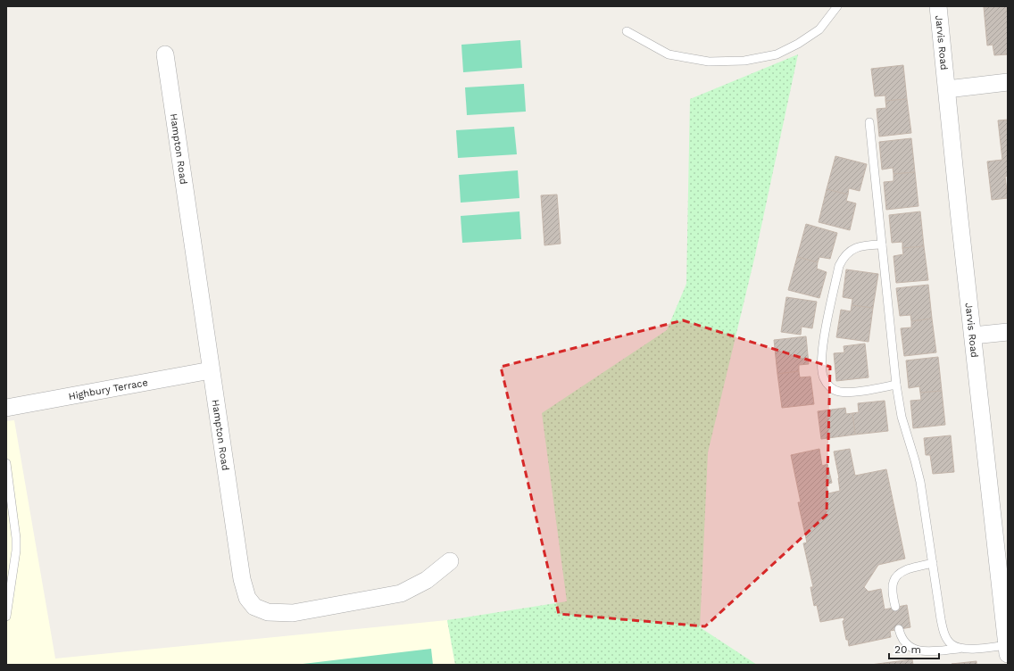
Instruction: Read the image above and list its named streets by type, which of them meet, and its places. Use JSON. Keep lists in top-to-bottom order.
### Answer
{
  "streets": {
    "street": ["Jarvis Road", "Hampton Road", "Highbury Terrace"]
  },
  "crossings": [
    ["Hampton Road", "Highbury Terrace"]
  ],
  "scale_bar": "20 m"
}
